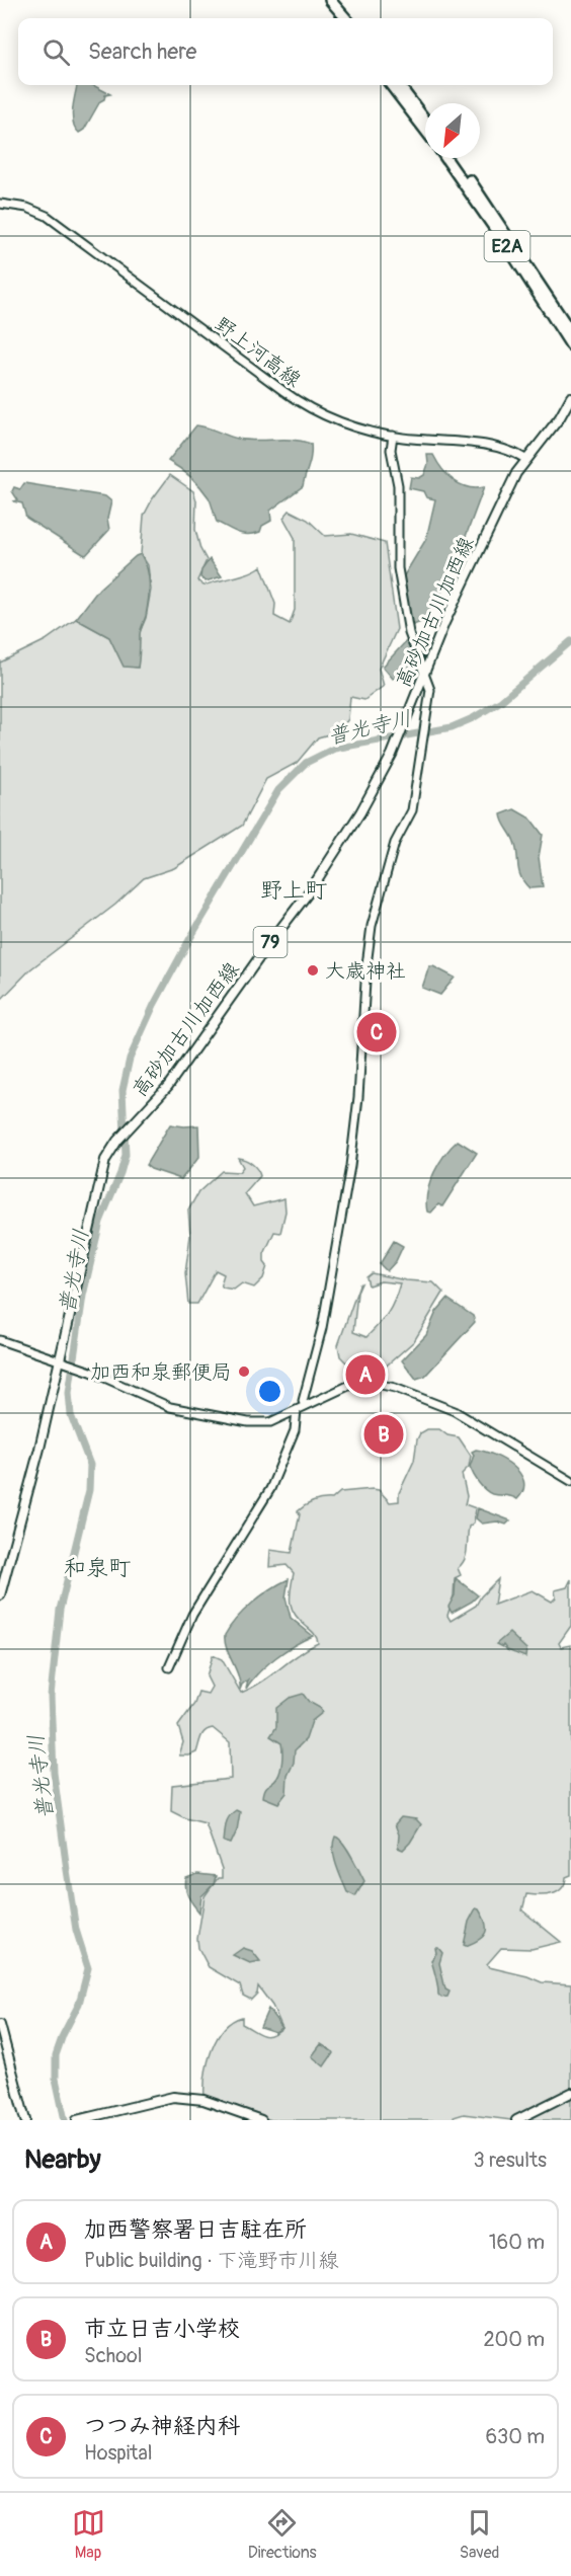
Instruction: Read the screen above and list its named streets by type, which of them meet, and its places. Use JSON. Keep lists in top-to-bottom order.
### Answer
{
  "streets": {
    "highway": ["E2A"],
    "main road": ["高砂加古川加西線", "79"],
    "street": ["野上河高線"]
  },
  "crossings": [
    ["野上河高線", "高砂加古川加西線"]
  ],
  "districts": ["野上町", "和泉町"],
  "water": ["普光寺川"],
  "places": ["大歳神社", "加西和泉郵便局"],
  "north": "bottom left",
  "page": {
    "search": "Search here",
    "pins": ["C", "A", "B"],
    "heading": ["Nearby", "3 results"],
    "list": [
      {
        "mark": "A",
        "name": "加西警察署日吉駐在所",
        "note": "Public building · 下滝野市川線",
        "value": "160 m"
      },
      {
        "mark": "B",
        "name": "市立日吉小学校",
        "note": "School",
        "value": "200 m"
      },
      {
        "mark": "C",
        "name": "つつみ神経内科",
        "note": "Hospital",
        "value": "630 m"
      }
    ],
    "nav": ["Map", "Directions", "Saved"]
  }
}
